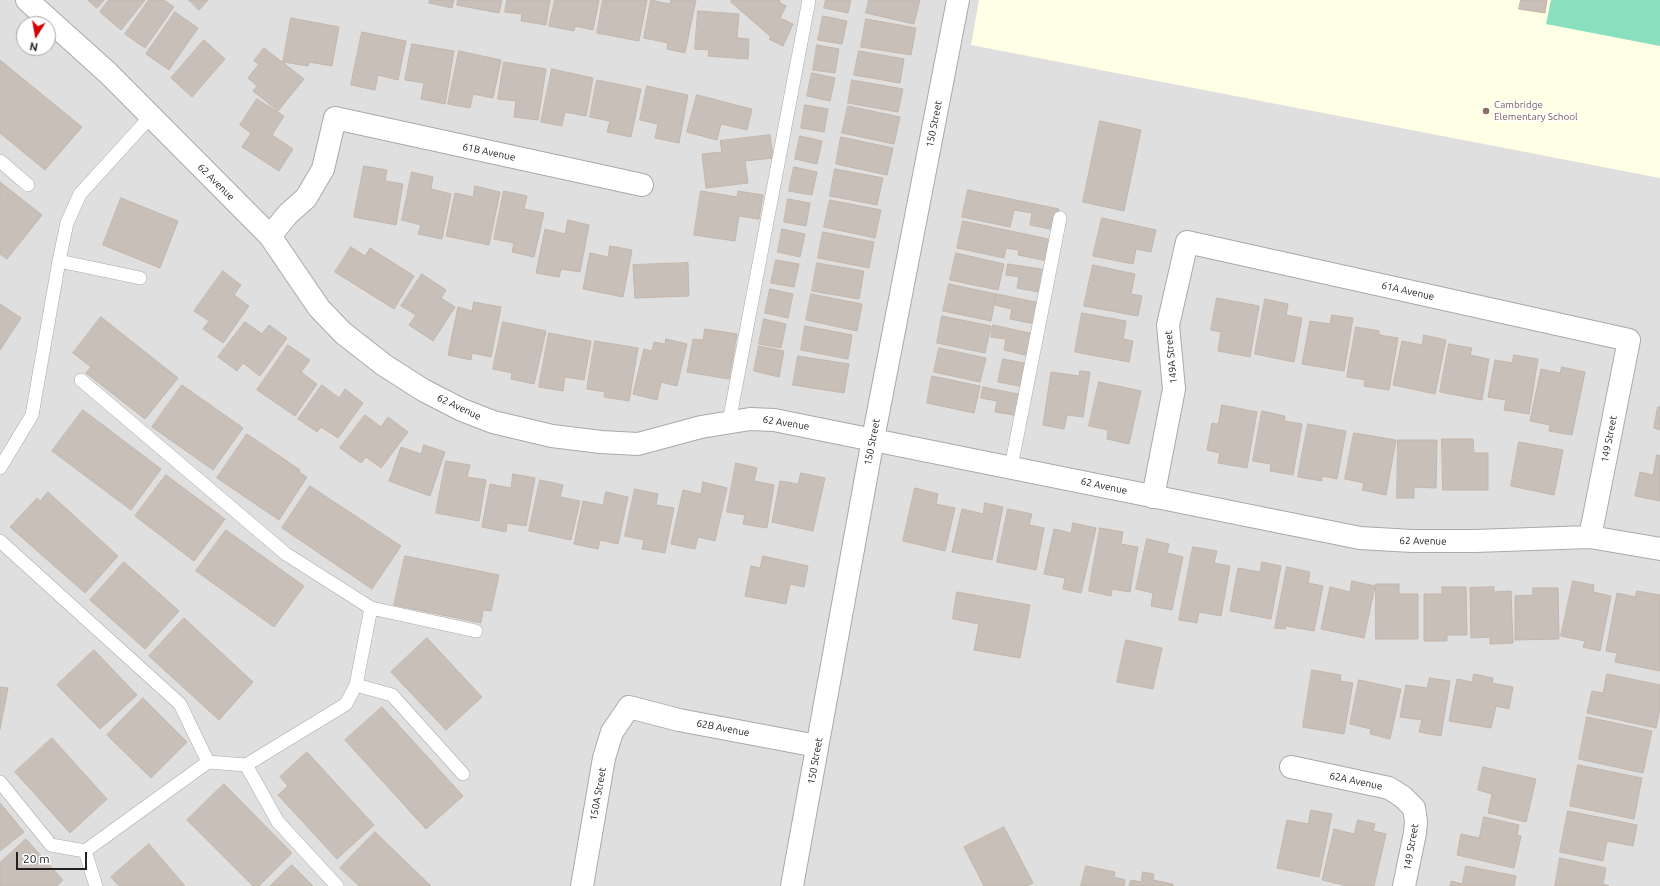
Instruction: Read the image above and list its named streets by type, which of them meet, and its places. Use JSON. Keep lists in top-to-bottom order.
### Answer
{
  "streets": {
    "street": [
      "150 Street",
      "61B Avenue",
      "62 Avenue",
      "61A Avenue",
      "149A Street",
      "149 Street",
      "62B Avenue",
      "62A Avenue",
      "150A Street"
    ]
  },
  "crossings": [
    ["150 Street", "62 Avenue"],
    ["150 Street", "62B Avenue"],
    ["61B Avenue", "62 Avenue"],
    ["62 Avenue", "149A Street"],
    ["62 Avenue", "149 Street"],
    ["61A Avenue", "149A Street"],
    ["61A Avenue", "149 Street"],
    ["149 Street", "62A Avenue"],
    ["62B Avenue", "150A Street"]
  ],
  "places": ["Cambridge Elementary School"],
  "scale_bar": "20 m",
  "north": "bottom"
}
